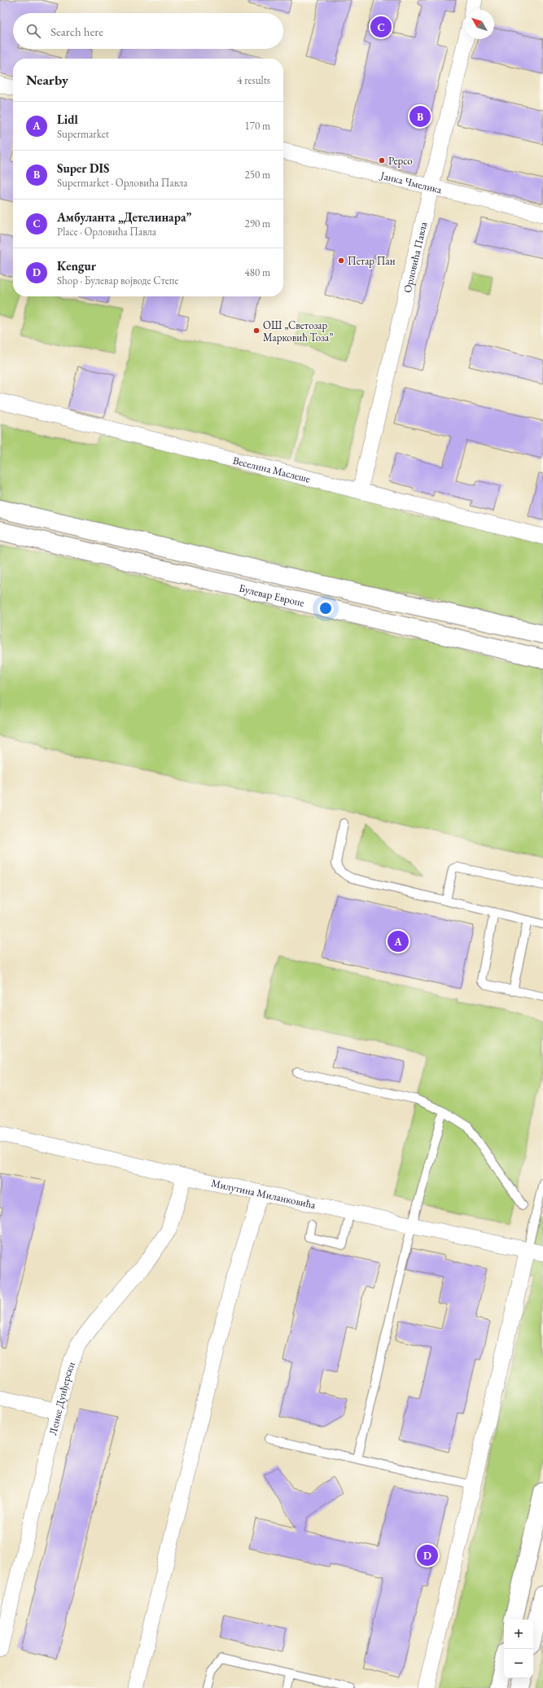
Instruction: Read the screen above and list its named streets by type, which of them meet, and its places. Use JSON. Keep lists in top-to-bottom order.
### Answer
{
  "streets": {
    "main road": ["Булевар Европе"],
    "street": [
      "Јанка Чмелика",
      "Орловића Павла",
      "Веселина Маслеше",
      "Милутина Миланковића",
      "Ленке Дунђерски"
    ]
  },
  "crossings": [
    ["Јанка Чмелика", "Орловића Павла"],
    ["Орловића Павла", "Веселина Маслеше"],
    ["Милутина Миланковића", "Ленке Дунђерски"]
  ],
  "places": ["Pepco", "Петар Пан", "ОШ „Светозар Марковић Тоза”"],
  "north": "top left",
  "page": {
    "search": "Search here",
    "pins": [
      "C",
      "B",
      "A",
      "D"
    ],
    "heading": ["Nearby", "4 results"],
    "list": [
      {
        "mark": "A",
        "name": "Lidl",
        "note": "Supermarket",
        "value": "170 m"
      },
      {
        "mark": "B",
        "name": "Super DIS",
        "note": "Supermarket · Орловића Павла",
        "value": "250 m"
      },
      {
        "mark": "C",
        "name": "Амбуланта „Детелинара”",
        "note": "Place · Орловића Павла",
        "value": "290 m"
      },
      {
        "mark": "D",
        "name": "Kengur",
        "note": "Shop · Булевар војводе Степе",
        "value": "480 m"
      }
    ],
    "map_buttons": ["+", "−"]
  }
}
